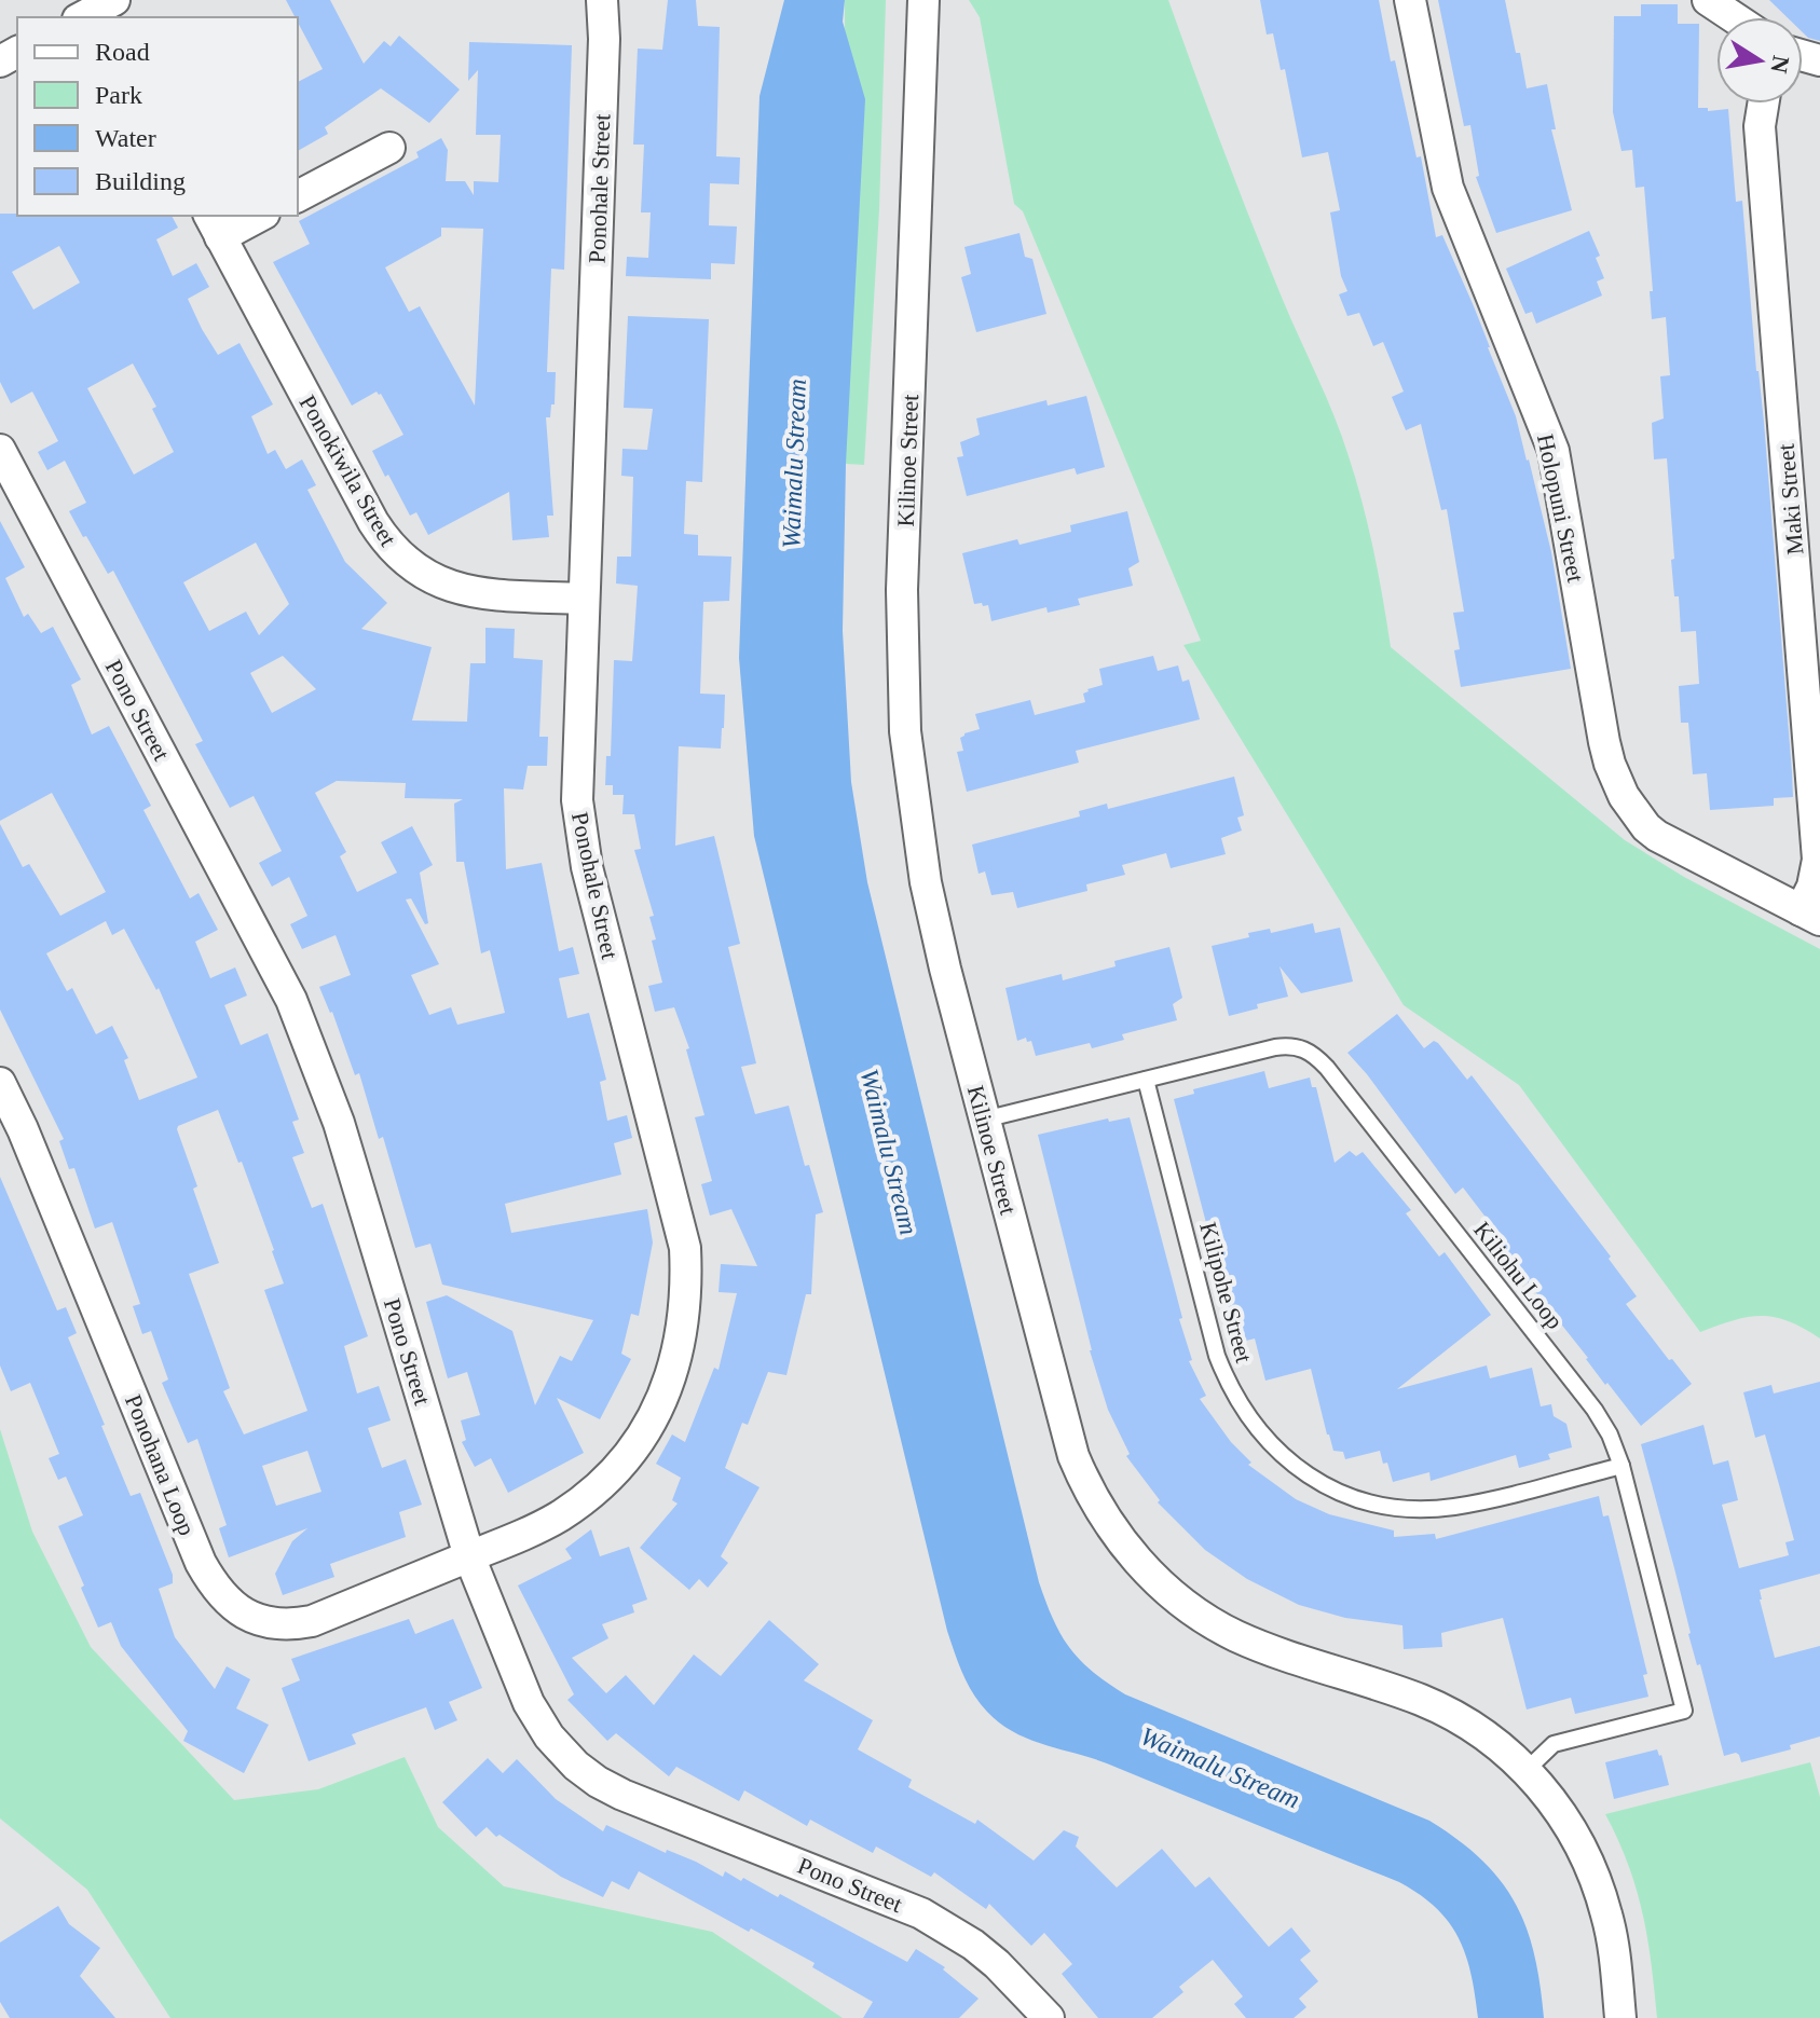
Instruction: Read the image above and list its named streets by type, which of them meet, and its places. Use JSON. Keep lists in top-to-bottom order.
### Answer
{
  "streets": {
    "street": [
      "Ponohale Street",
      "Kilinoe Street",
      "Ponokiwila Street",
      "Maki Street",
      "Holopuni Street",
      "Pono Street",
      "Ponohana Loop"
    ],
    "lane": ["Kiliohu Loop", "Kilipohe Street"]
  },
  "crossings": [
    ["Ponohale Street", "Ponokiwila Street"],
    ["Ponohale Street", "Pono Street"],
    ["Ponohale Street", "Ponohana Loop"],
    ["Kilinoe Street", "Kiliohu Loop"],
    ["Maki Street", "Holopuni Street"],
    ["Pono Street", "Ponohana Loop"],
    ["Kiliohu Loop", "Kilipohe Street"]
  ],
  "water": ["Waimalu Stream"],
  "legend": [
    "Road",
    "Park",
    "Water",
    "Building"
  ],
  "north": "right"
}
